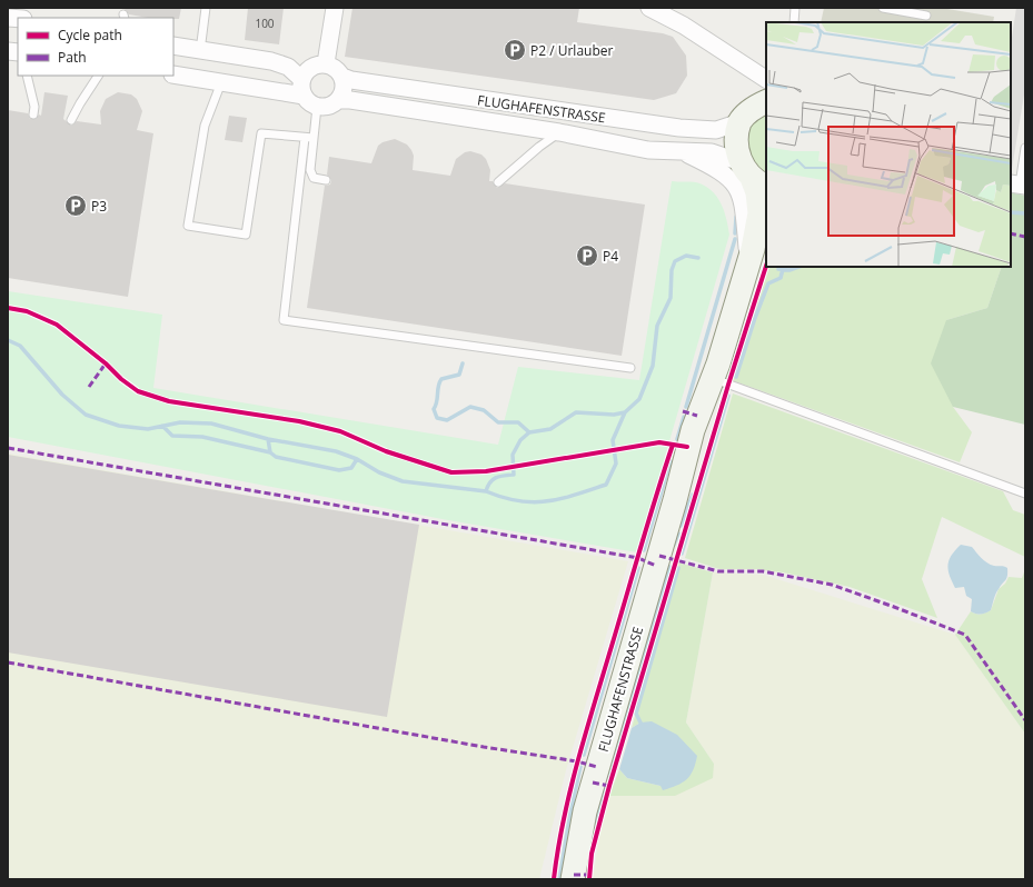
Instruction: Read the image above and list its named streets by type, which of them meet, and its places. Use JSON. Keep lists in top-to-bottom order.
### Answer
{
  "streets": {
    "main road": ["FLUGHAFENSTRASSE"]
  },
  "places": {
    "parking": ["P2 / Urlauber", "P3", "P4"]
  },
  "house_numbers": ["100"],
  "legend": ["Cycle path", "Path"]
}
